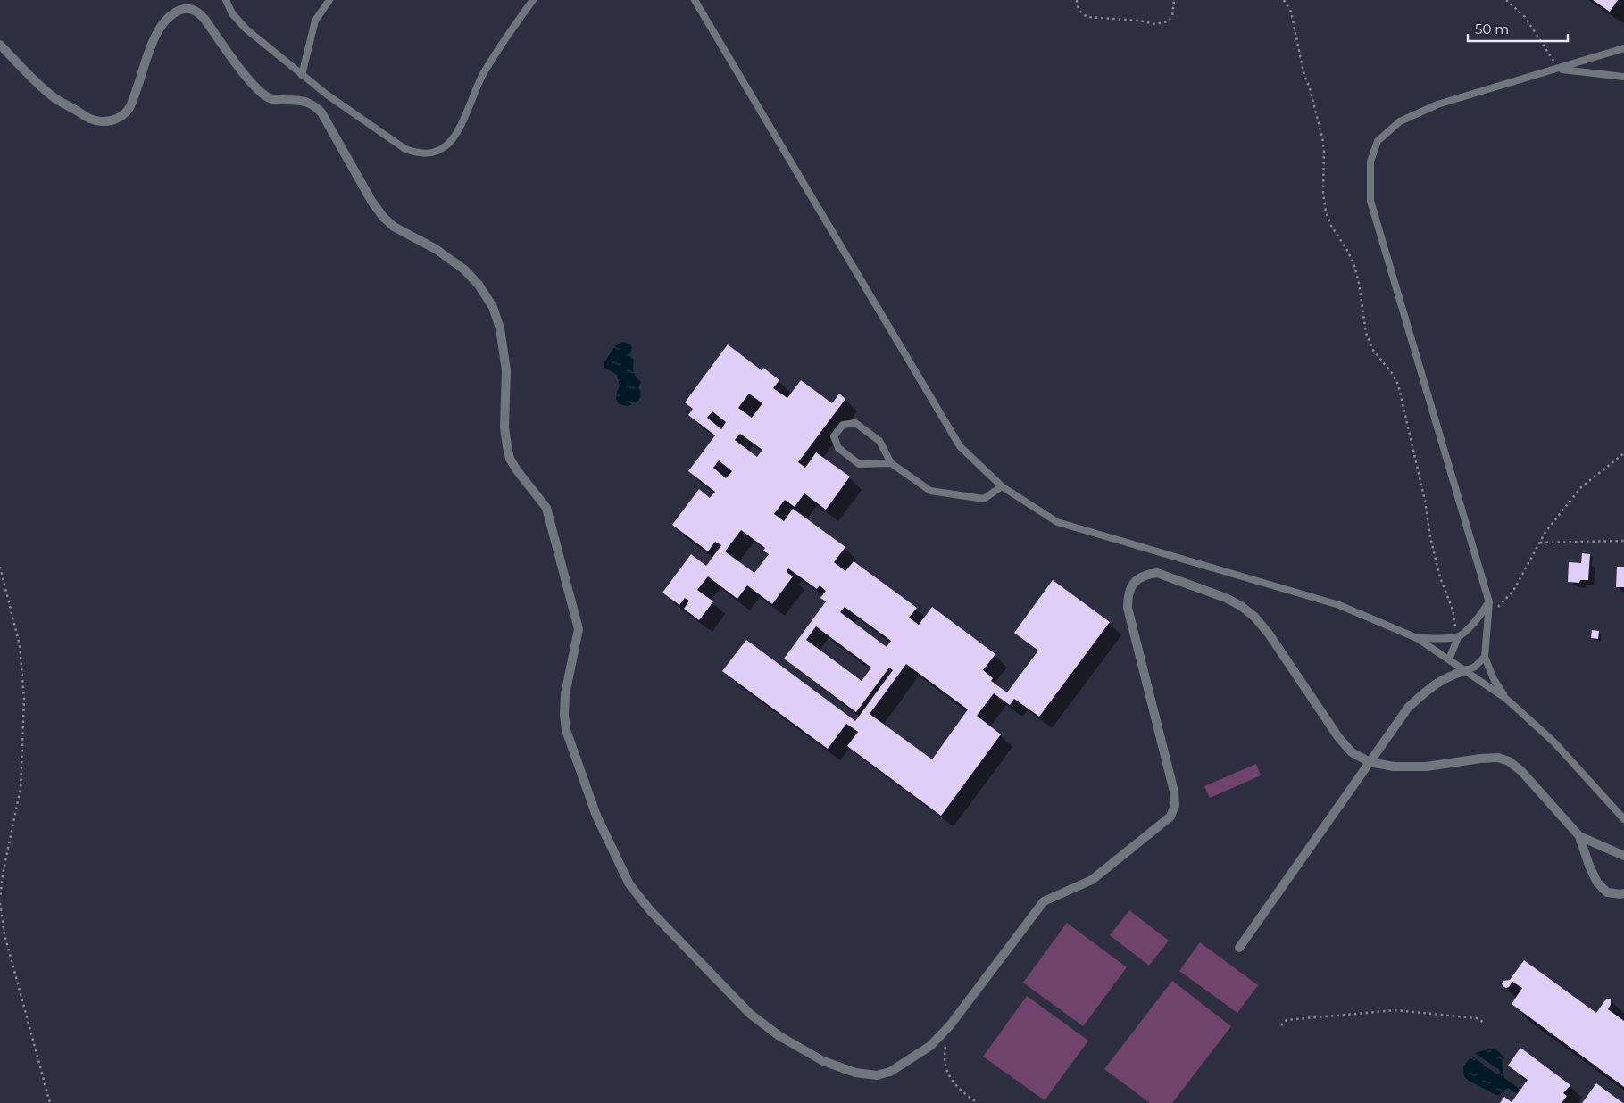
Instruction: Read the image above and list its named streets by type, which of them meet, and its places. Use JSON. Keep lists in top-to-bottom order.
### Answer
{
  "scale_bar": "50 m"
}
